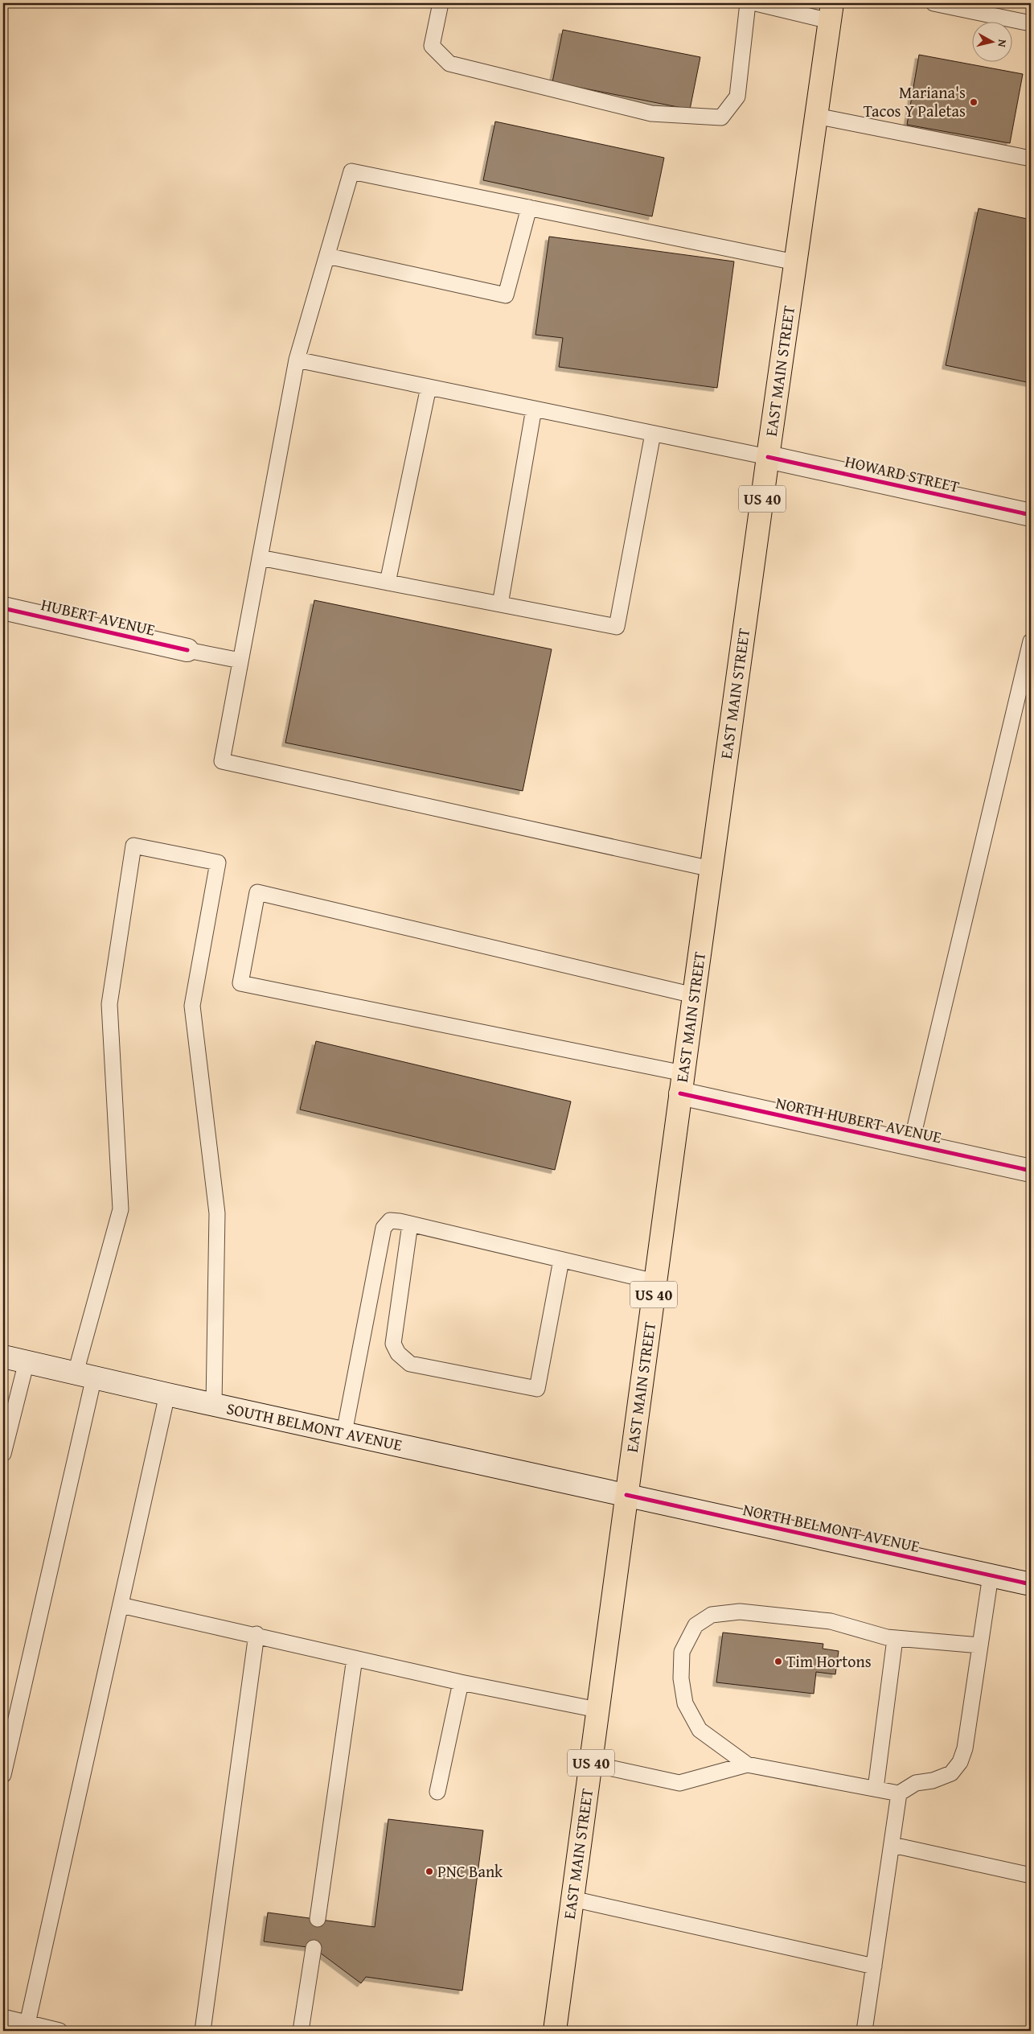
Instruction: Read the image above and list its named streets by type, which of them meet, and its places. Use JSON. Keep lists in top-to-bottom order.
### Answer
{
  "streets": {
    "main road": ["EAST MAIN STREET", "US 40"],
    "street": [
      "HOWARD STREET",
      "HUBERT AVENUE",
      "NORTH HUBERT AVENUE",
      "SOUTH BELMONT AVENUE",
      "NORTH BELMONT AVENUE"
    ]
  },
  "crossings": [
    ["EAST MAIN STREET", "HOWARD STREET"],
    ["EAST MAIN STREET", "NORTH HUBERT AVENUE"],
    ["EAST MAIN STREET", "SOUTH BELMONT AVENUE"],
    ["EAST MAIN STREET", "NORTH BELMONT AVENUE"],
    ["SOUTH BELMONT AVENUE", "NORTH BELMONT AVENUE"]
  ],
  "places": ["Mariana's Tacos Y Paletas", "Tim Hortons", "PNC Bank"],
  "north": "right"
}
